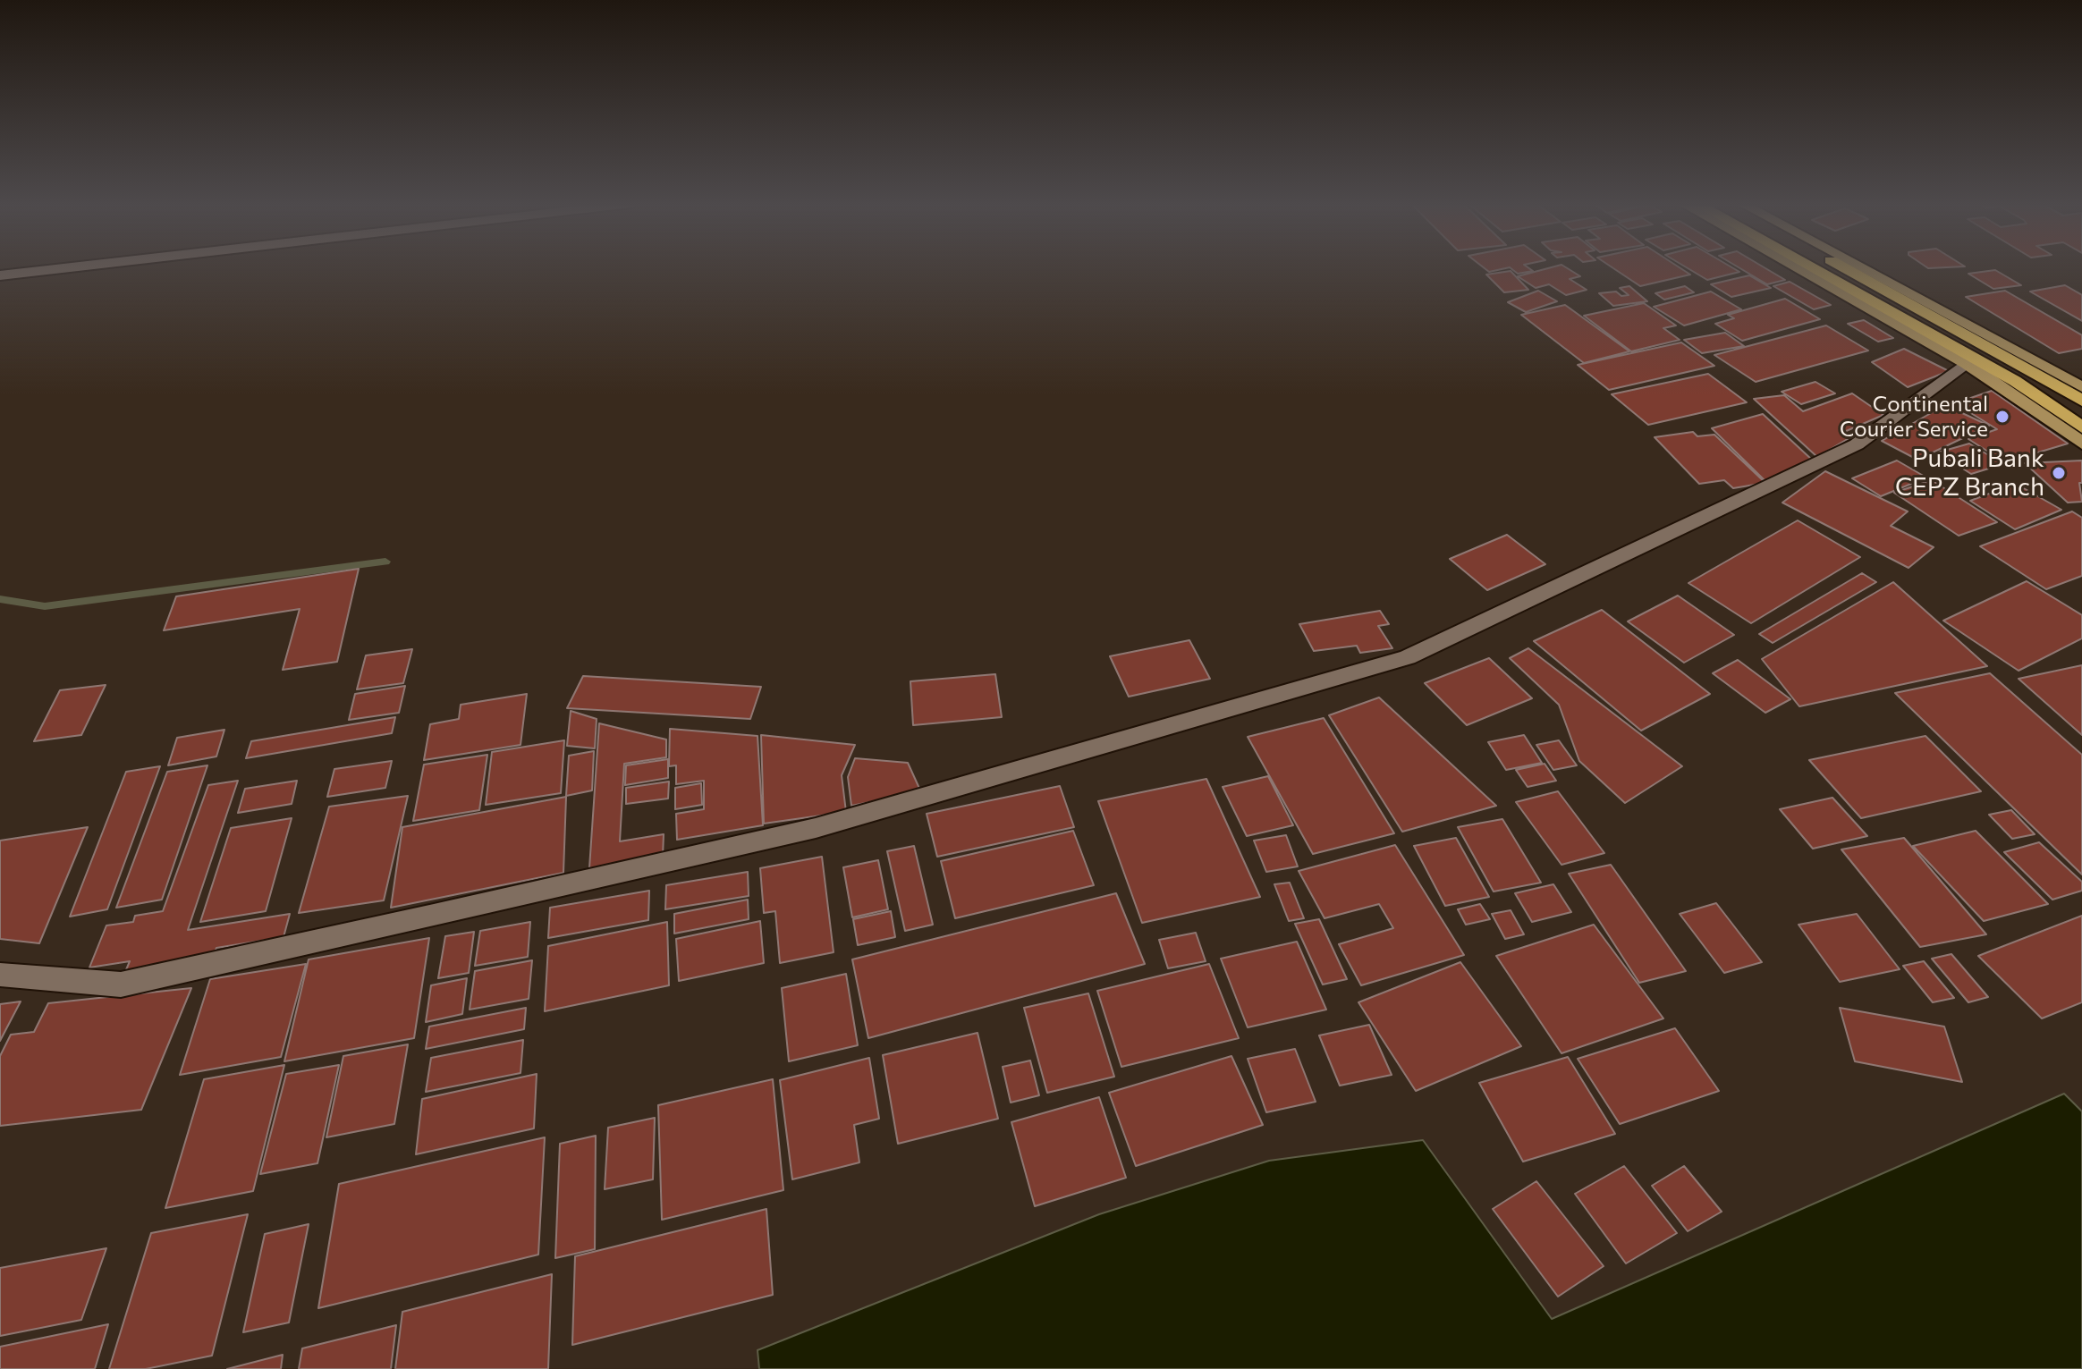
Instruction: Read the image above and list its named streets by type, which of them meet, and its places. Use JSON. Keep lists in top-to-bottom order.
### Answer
{
  "places": ["Continental Courier Service", "Pubali Bank CEPZ Branch"]
}
